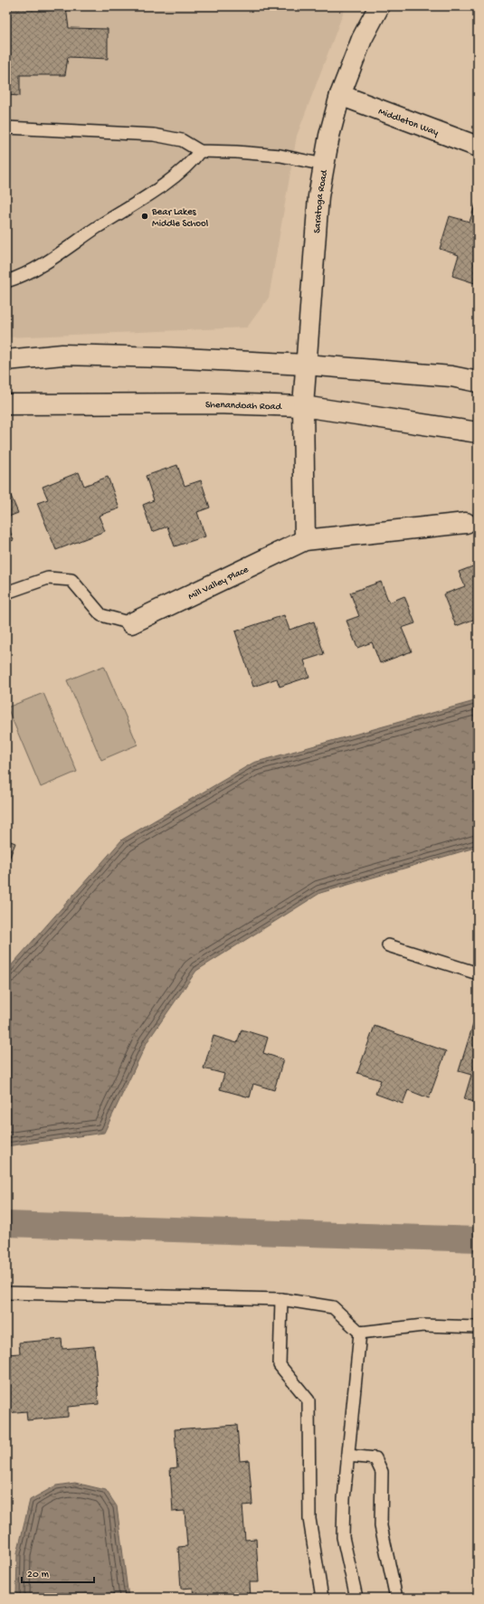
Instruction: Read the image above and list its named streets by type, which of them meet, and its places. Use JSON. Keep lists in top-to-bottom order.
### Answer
{
  "streets": {
    "street": [
      "Middleton Way",
      "Saratoga Road",
      "Shenandoah Road",
      "Mill Valley Place"
    ]
  },
  "crossings": [
    ["Middleton Way", "Saratoga Road"],
    ["Saratoga Road", "Shenandoah Road"]
  ],
  "places": ["Bear Lakes Middle School"],
  "scale_bar": "20 m"
}
